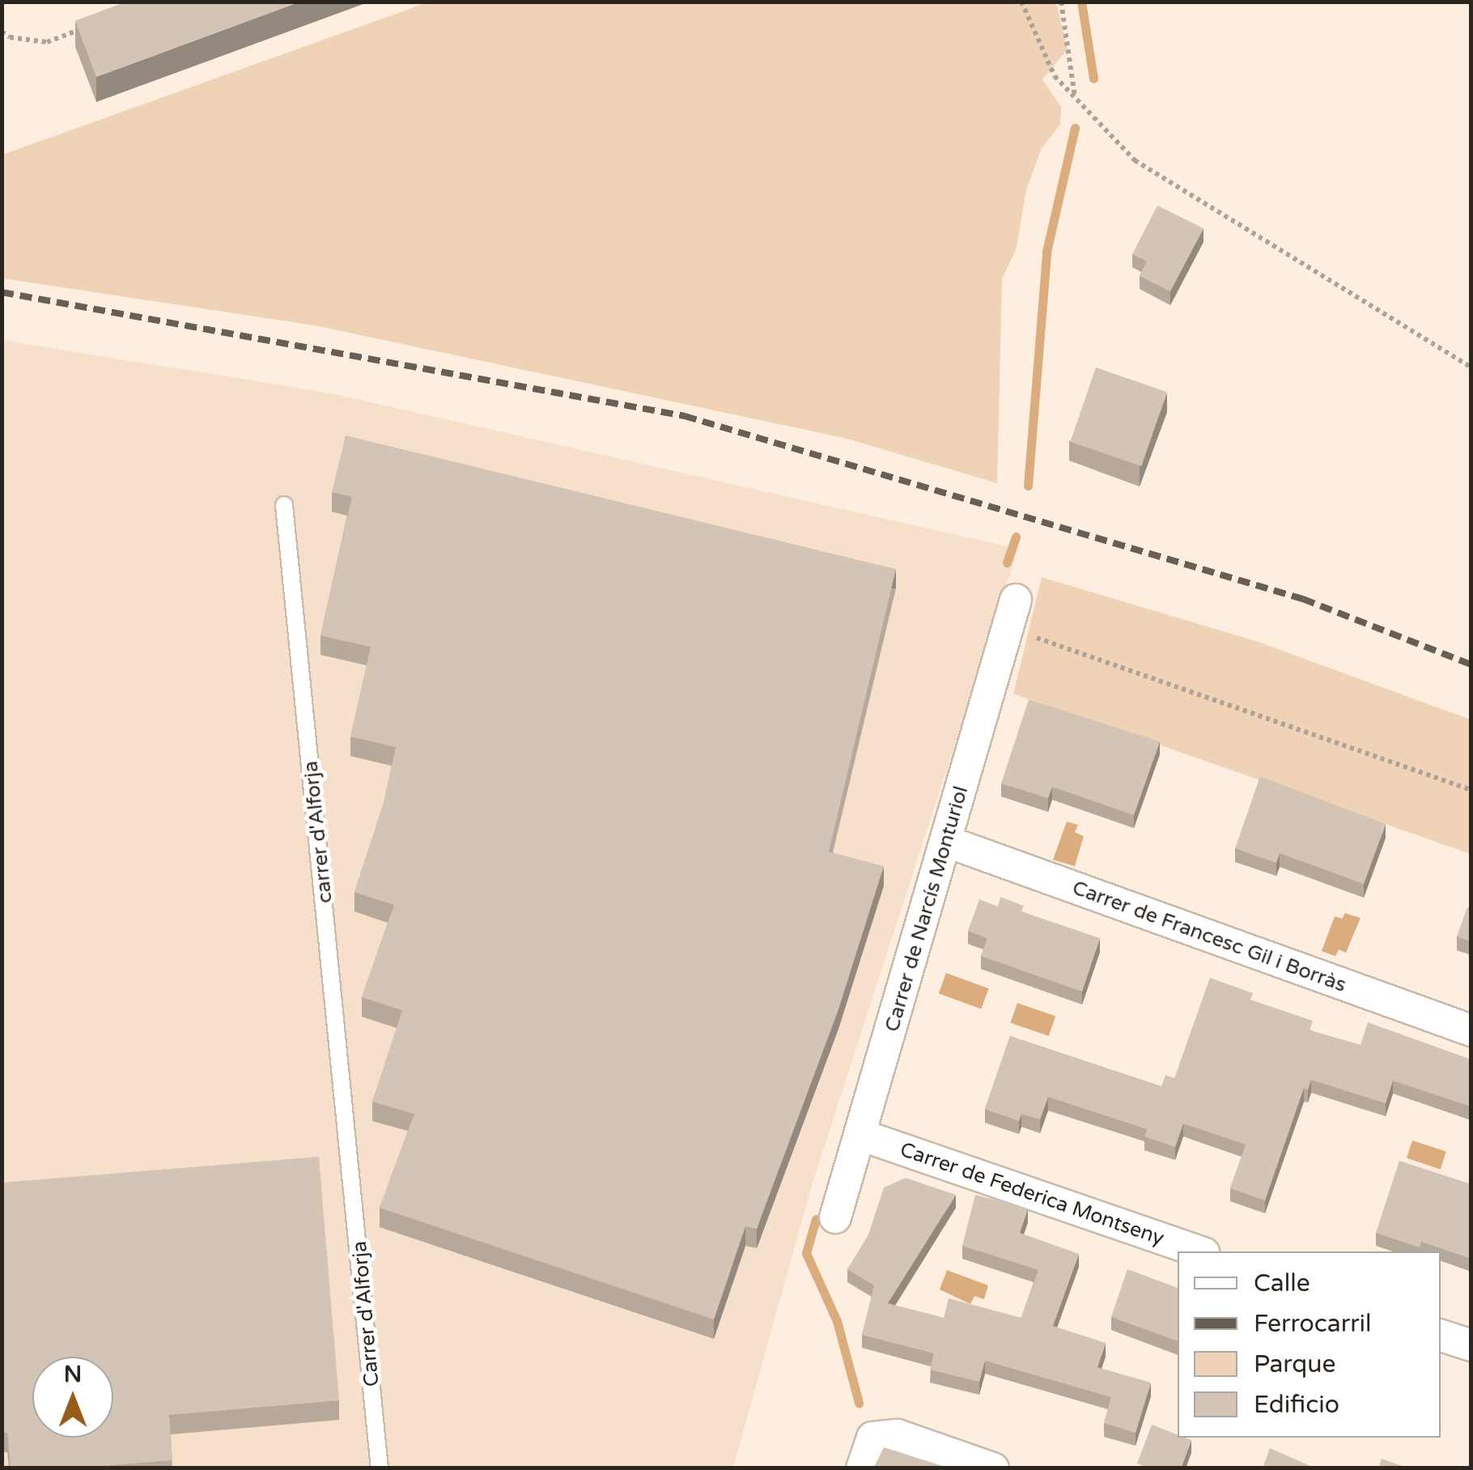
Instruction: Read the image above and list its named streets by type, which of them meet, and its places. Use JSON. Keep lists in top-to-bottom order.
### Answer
{
  "streets": {
    "street": ["Carrer de Narcís Monturiol", "Carrer de Francesc Gil i Borràs", "Carrer de Federica Montseny"],
    "lane": ["carrer d'Alforja", "Carrer d'Alforja"]
  },
  "crossings": [
    ["carrer d'Alforja", "Carrer d'Alforja"],
    ["Carrer de Narcís Monturiol", "Carrer de Francesc Gil i Borràs"],
    ["Carrer de Narcís Monturiol", "Carrer de Federica Montseny"]
  ],
  "legend": [
    "Calle",
    "Ferrocarril",
    "Parque",
    "Edificio"
  ],
  "north": "top"
}
